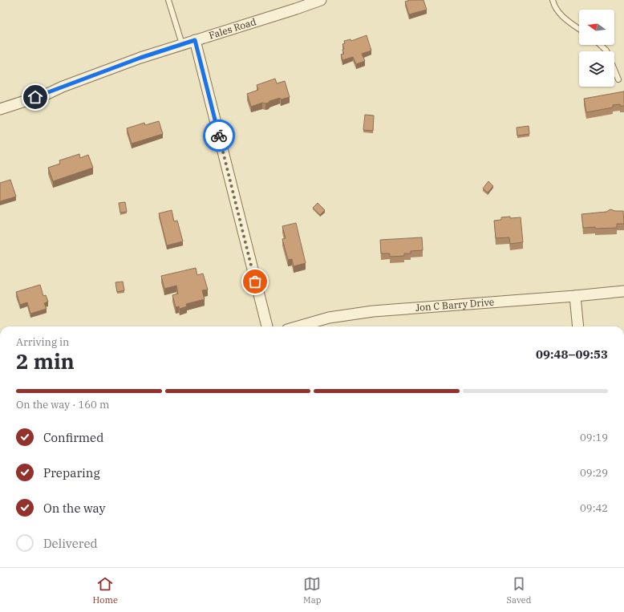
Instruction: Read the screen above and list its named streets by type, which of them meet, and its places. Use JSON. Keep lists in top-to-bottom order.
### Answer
{
  "streets": {
    "street": ["Fales Road", "Jon C Barry Drive"]
  },
  "north": "left",
  "page": {
    "heading": ["2 min", "Arriving in", "09:48–09:53"],
    "bar": "On the way · 160 m",
    "list": [
      ["Confirmed", "09:19"],
      ["Preparing", "09:29"],
      ["On the way", "09:42"],
      "Delivered"
    ],
    "tabs": ["Home", "Map", "Saved"]
  }
}
